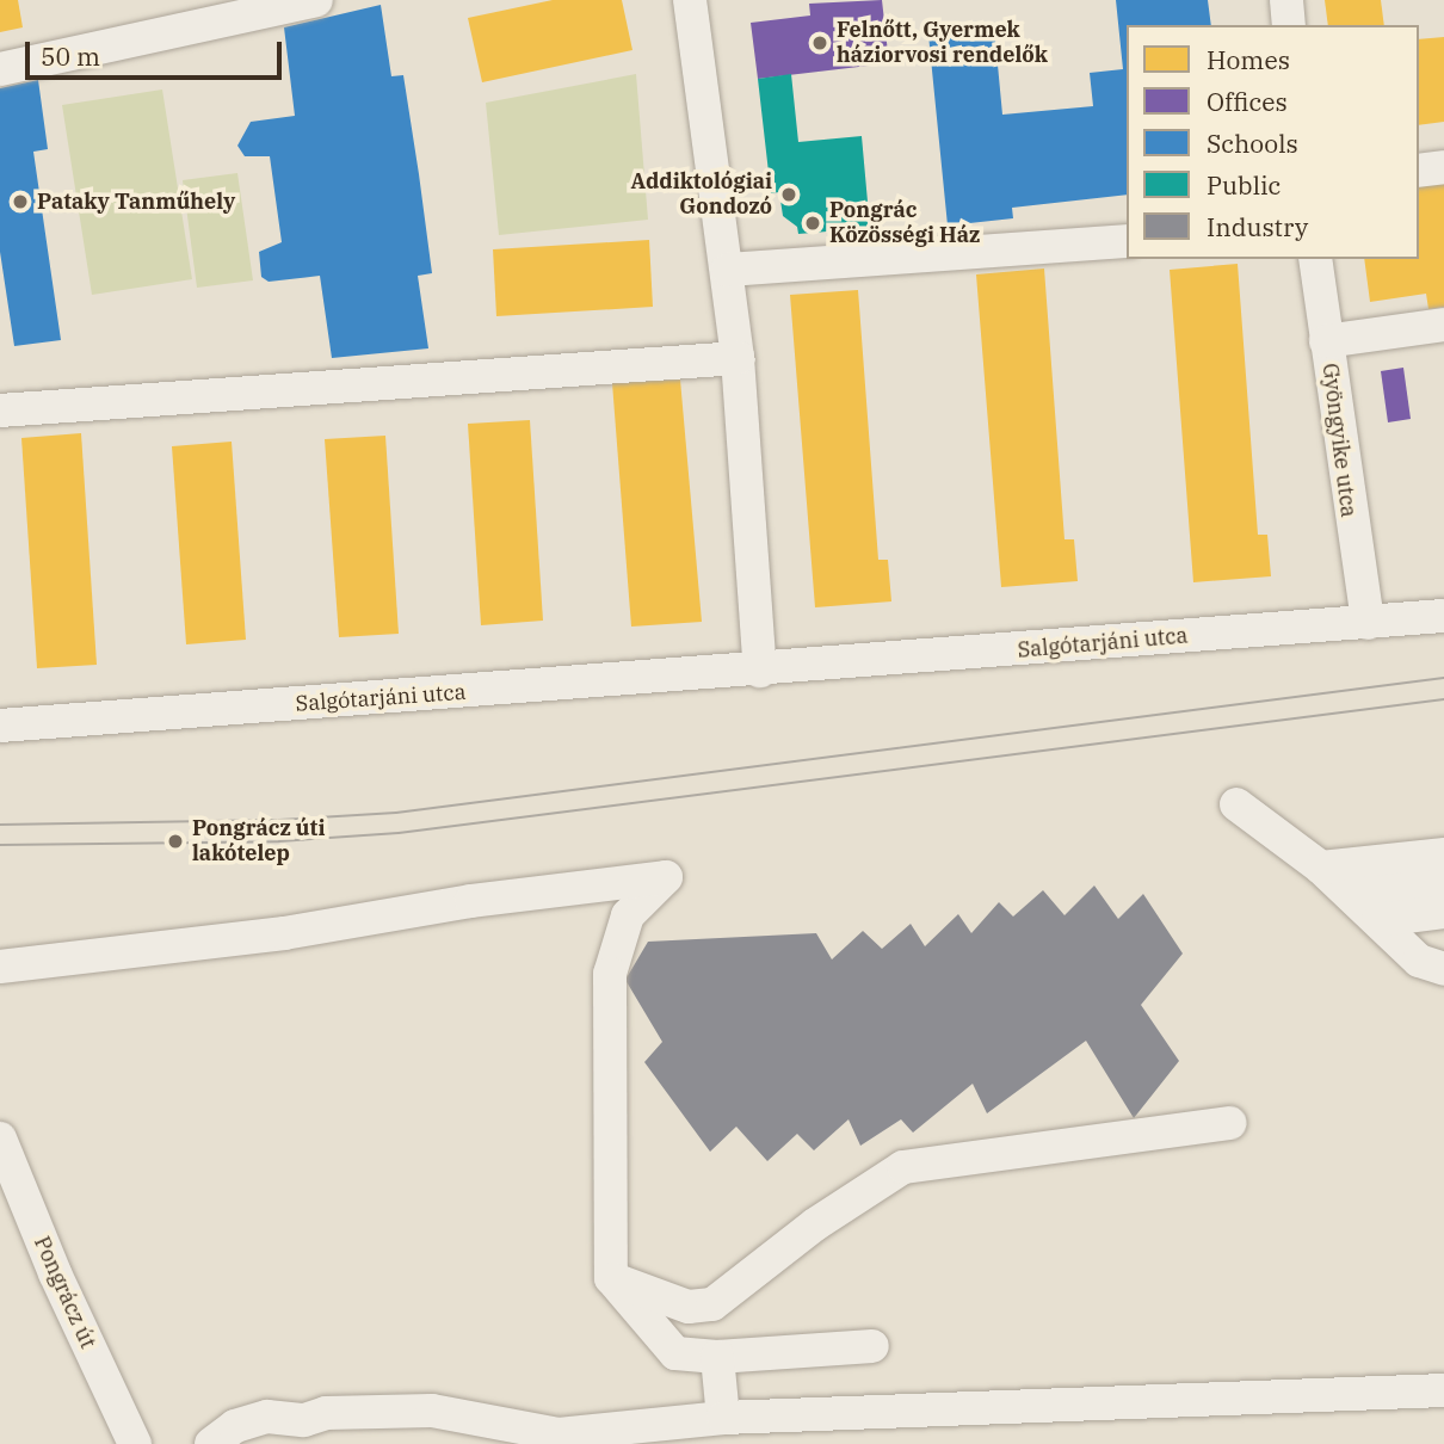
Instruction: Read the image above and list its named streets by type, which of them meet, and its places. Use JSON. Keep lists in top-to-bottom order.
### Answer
{
  "streets": {
    "street": ["Gyöngyike utca", "Salgótarjáni utca", "Pongrácz út"]
  },
  "crossings": [
    ["Gyöngyike utca", "Salgótarjáni utca"]
  ],
  "places": [
    "Felnőtt, Gyermek háziorvosi rendelők",
    "Addiktológiai Gondozó",
    "Pataky Tanműhely",
    "Pongrác Közösségi Ház",
    "Pongrácz úti lakótelep"
  ],
  "legend": [
    "Homes",
    "Offices",
    "Schools",
    "Public",
    "Industry"
  ],
  "scale_bar": "50 m"
}
